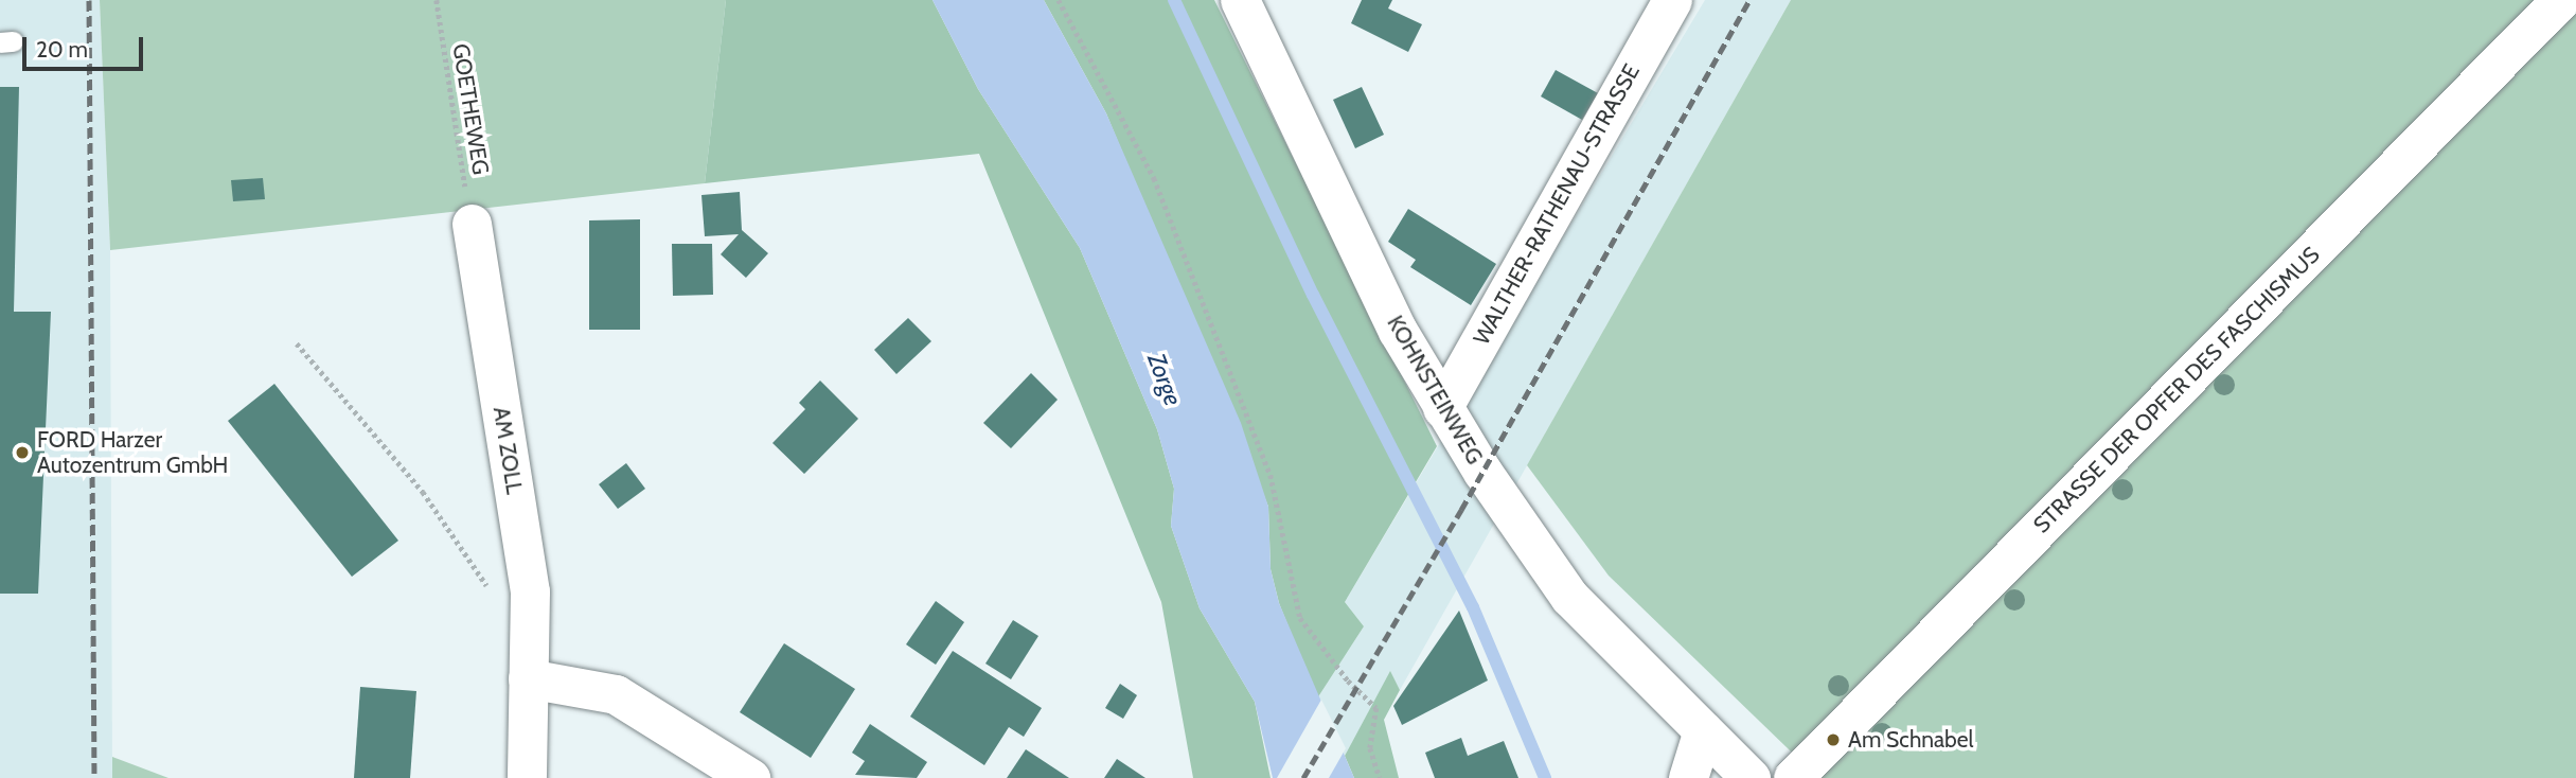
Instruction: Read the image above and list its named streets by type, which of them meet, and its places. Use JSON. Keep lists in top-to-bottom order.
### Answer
{
  "streets": {
    "street": [
      "WALTHER-RATHENAU-STRASSE",
      "KOHNSTEINWEG",
      "STRASSE DER OPFER DES FASCHISMUS",
      "AM ZOLL"
    ],
    "path": ["GOETHEWEG"]
  },
  "crossings": [
    ["GOETHEWEG", "AM ZOLL"],
    ["WALTHER-RATHENAU-STRASSE", "KOHNSTEINWEG"]
  ],
  "water": ["Zorge"],
  "places": ["FORD Harzer Autozentrum GmbH", "Am Schnabel"],
  "scale_bar": "20 m"
}
